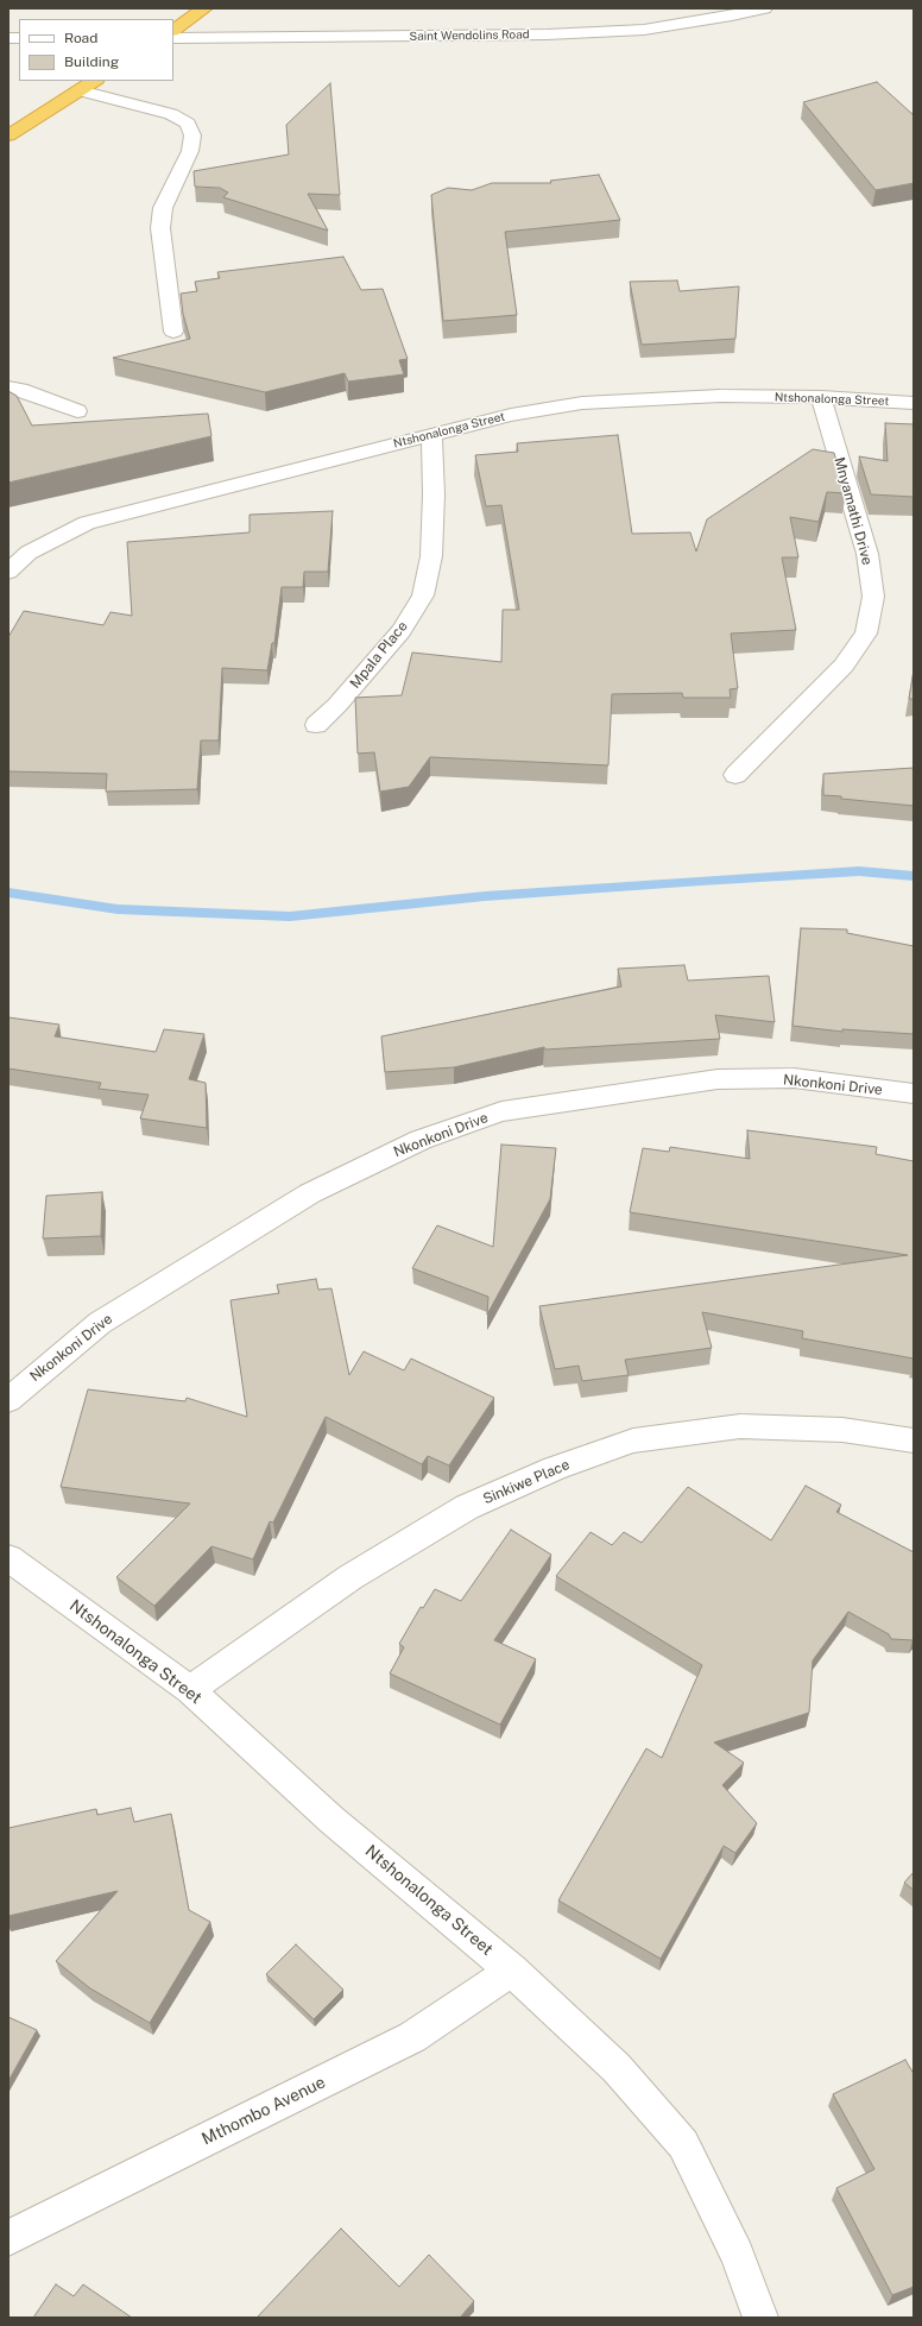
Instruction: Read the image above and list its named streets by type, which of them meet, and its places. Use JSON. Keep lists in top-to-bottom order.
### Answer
{
  "streets": {
    "street": [
      "Saint Wendolins Road",
      "Ntshonalonga Street",
      "Mnyamathi Drive",
      "Mpala Place",
      "Nkonkoni Drive",
      "Sinkiwe Place",
      "Mthombo Avenue"
    ]
  },
  "crossings": [
    ["Ntshonalonga Street", "Mnyamathi Drive"],
    ["Ntshonalonga Street", "Mpala Place"],
    ["Ntshonalonga Street", "Sinkiwe Place"],
    ["Ntshonalonga Street", "Mthombo Avenue"]
  ],
  "legend": ["Road", "Building"]
}
